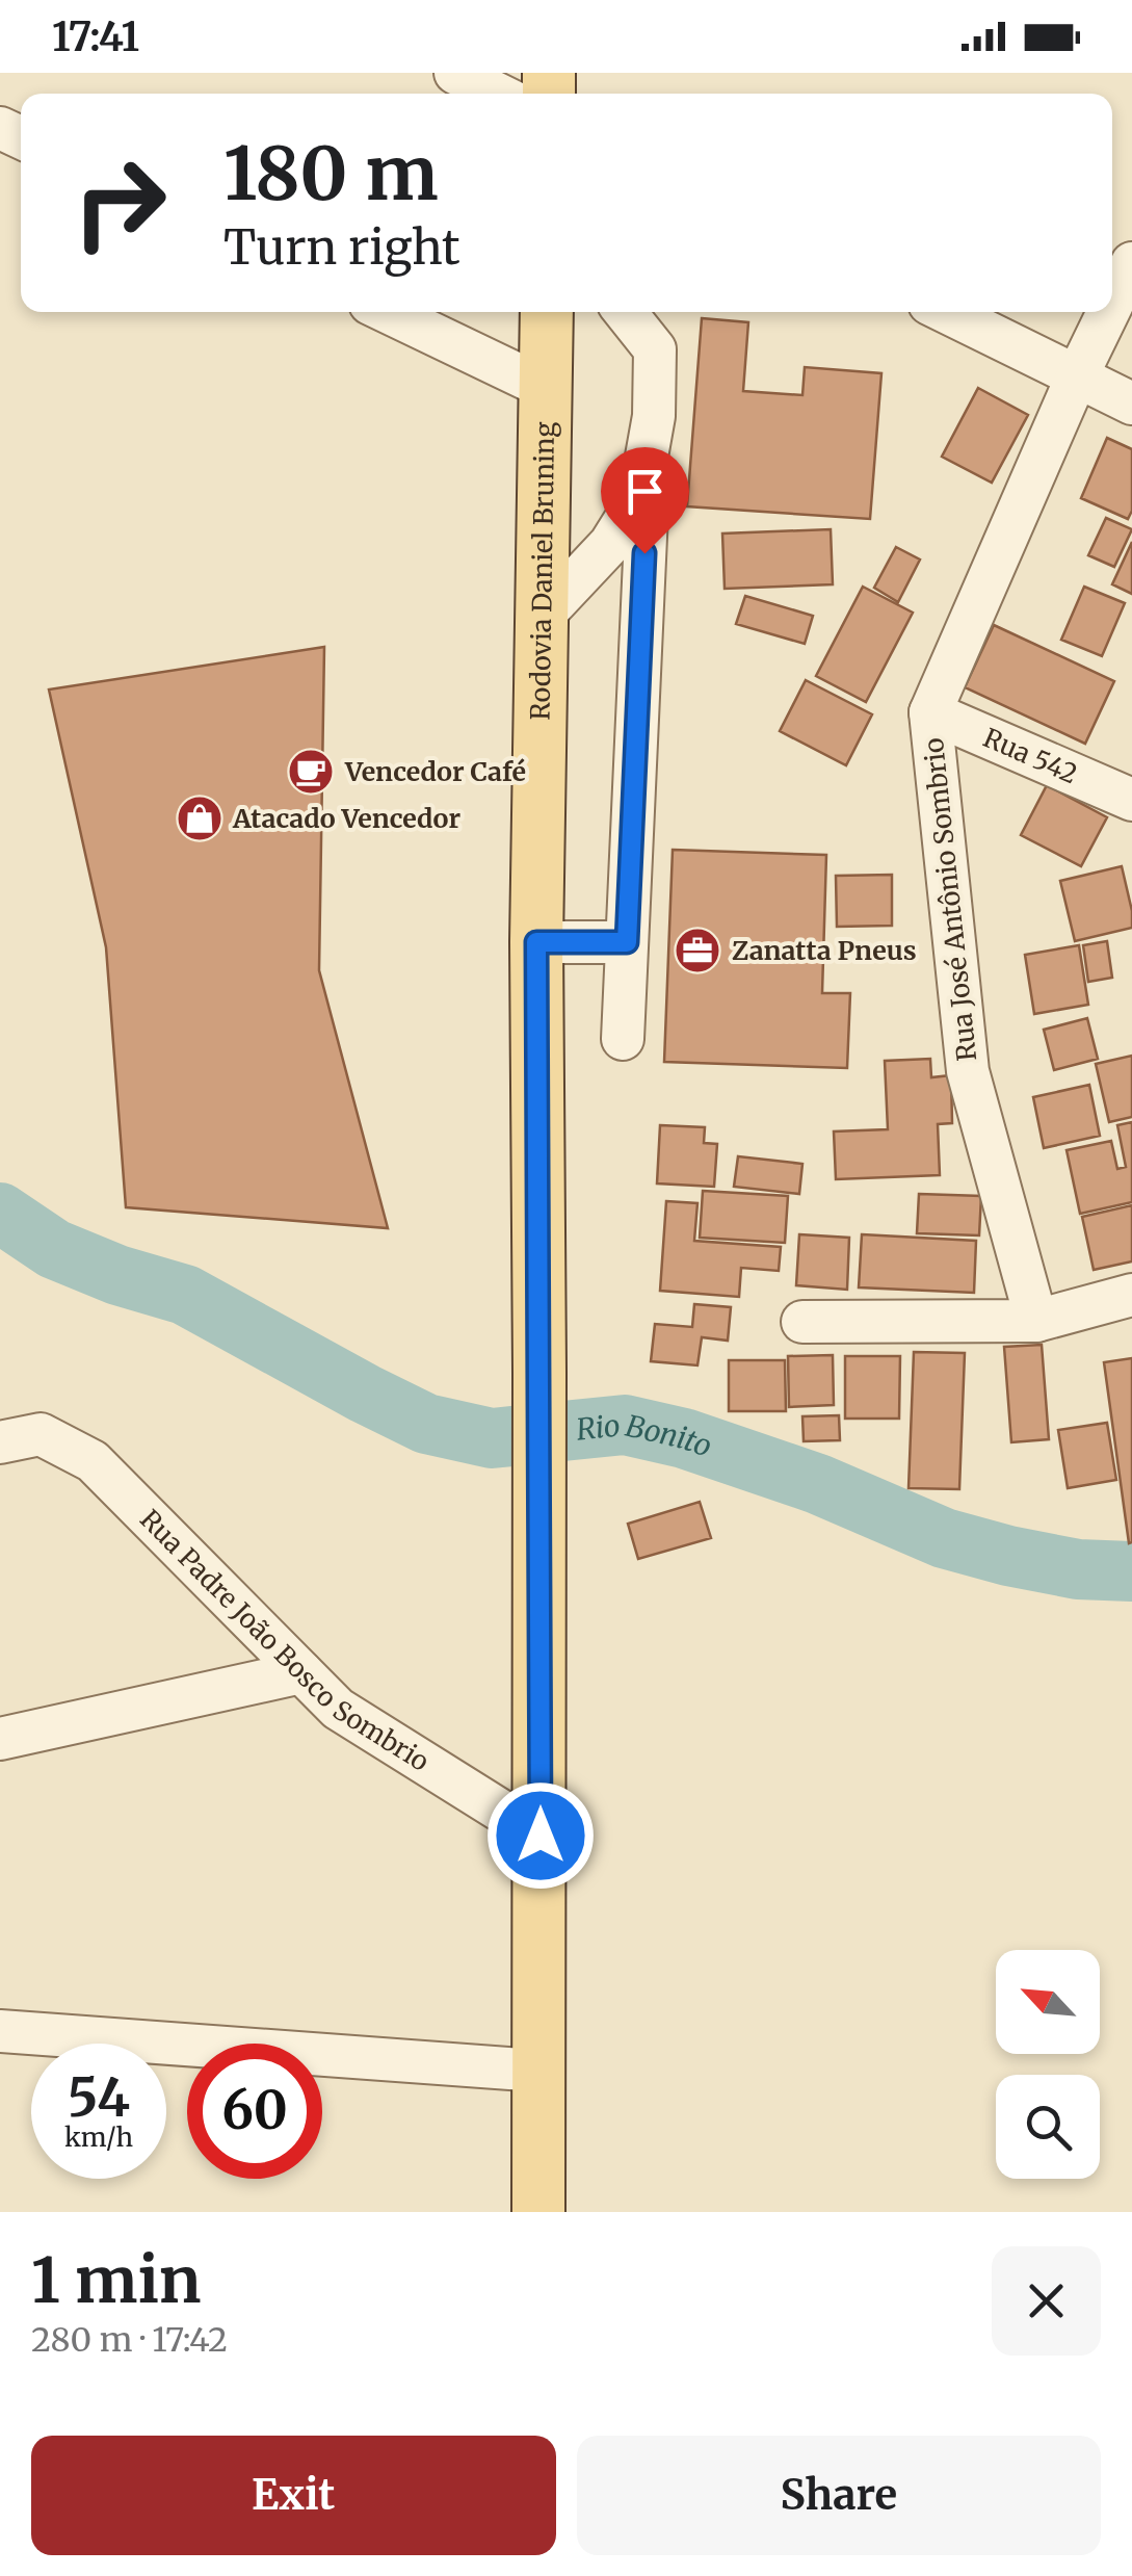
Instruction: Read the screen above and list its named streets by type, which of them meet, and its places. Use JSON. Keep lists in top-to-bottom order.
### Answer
{
  "streets": {
    "main road": ["Rodovia Daniel Bruning"],
    "street": ["Rua 542", "Rua José Antônio Sombrio", "Rua Padre João Bosco Sombrio"]
  },
  "crossings": [
    ["Rodovia Daniel Bruning", "Rua Padre João Bosco Sombrio"],
    ["Rua 542", "Rua José Antônio Sombrio"]
  ],
  "water": ["Rio Bonito"],
  "places": {
    "cafe": ["Vencedor Café"],
    "shop": ["Atacado Vencedor"],
    "office": ["Zanatta Pneus"]
  },
  "north": "top left",
  "page": {
    "status": "17:41",
    "turn": ["180 m", "Turn right"],
    "speed": "54 km/h",
    "limit": "60",
    "heading": ["1 min", "280 m · 17:42"],
    "buttons": ["Exit", "Share"]
  }
}
